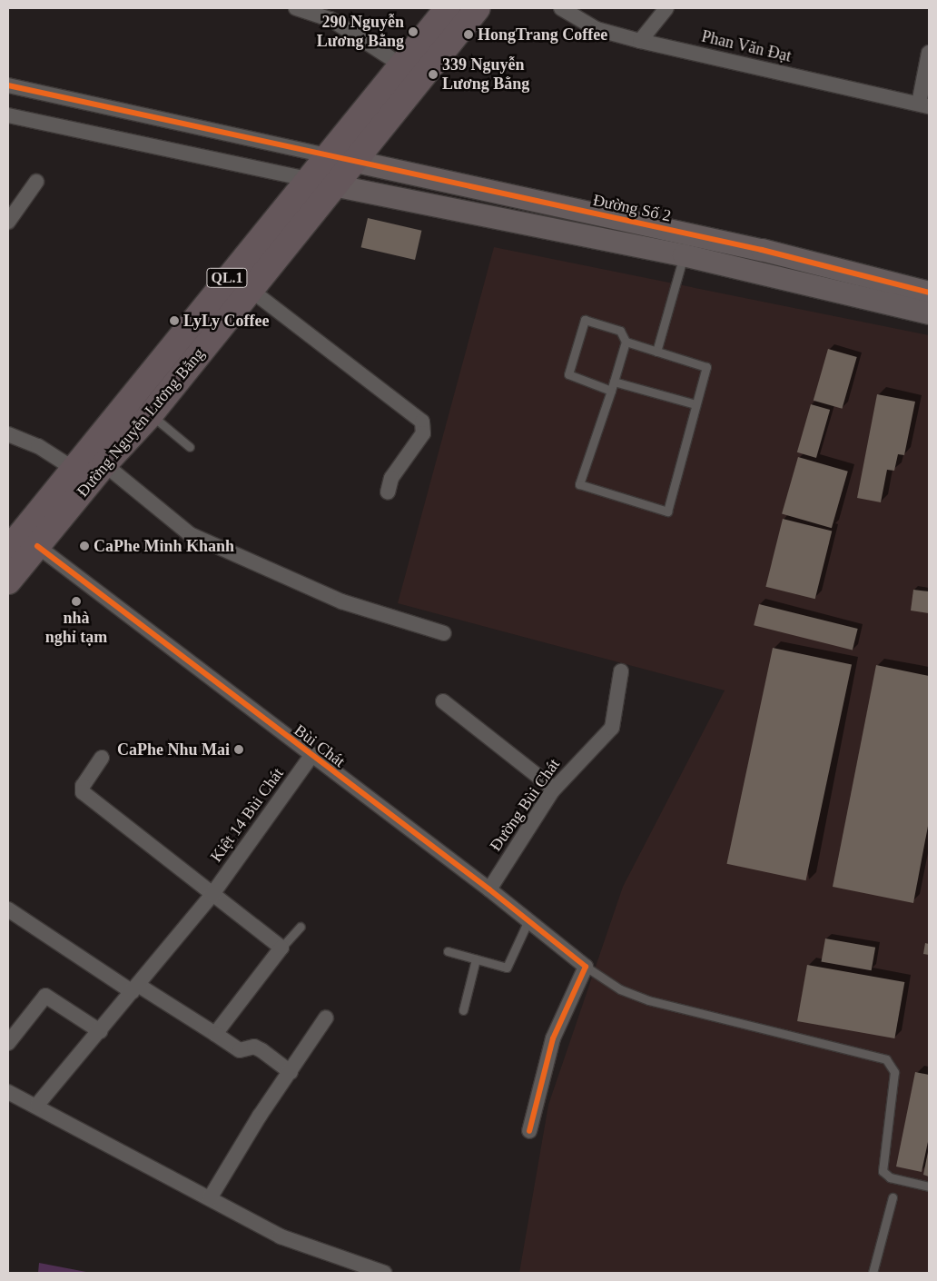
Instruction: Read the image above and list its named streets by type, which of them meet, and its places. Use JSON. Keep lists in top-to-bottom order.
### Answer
{
  "streets": {
    "highway": ["QL.1", "Đường Nguyễn Lương Bằng"],
    "street": [
      "Phan Văn Đạt",
      "Đường Số 2",
      "Bùi Chát",
      "Đường Bùi Chát",
      "Kiệt 14 Bùi Chát"
    ]
  },
  "crossings": [
    ["Đường Số 2", "Đường Nguyễn Lương Bằng"],
    ["Đường Nguyễn Lương Bằng", "Bùi Chát"],
    ["Bùi Chát", "Đường Bùi Chát"],
    ["Bùi Chát", "Kiệt 14 Bùi Chát"]
  ],
  "places": [
    "290 Nguyễn Lương Bằng",
    "HongTrang Coffee",
    "339 Nguyễn Lương Bằng",
    "LyLy Coffee",
    "CaPhe Minh Khanh",
    "nhà nghỉ tạm",
    "CaPhe Nhu Mai"
  ]
}
